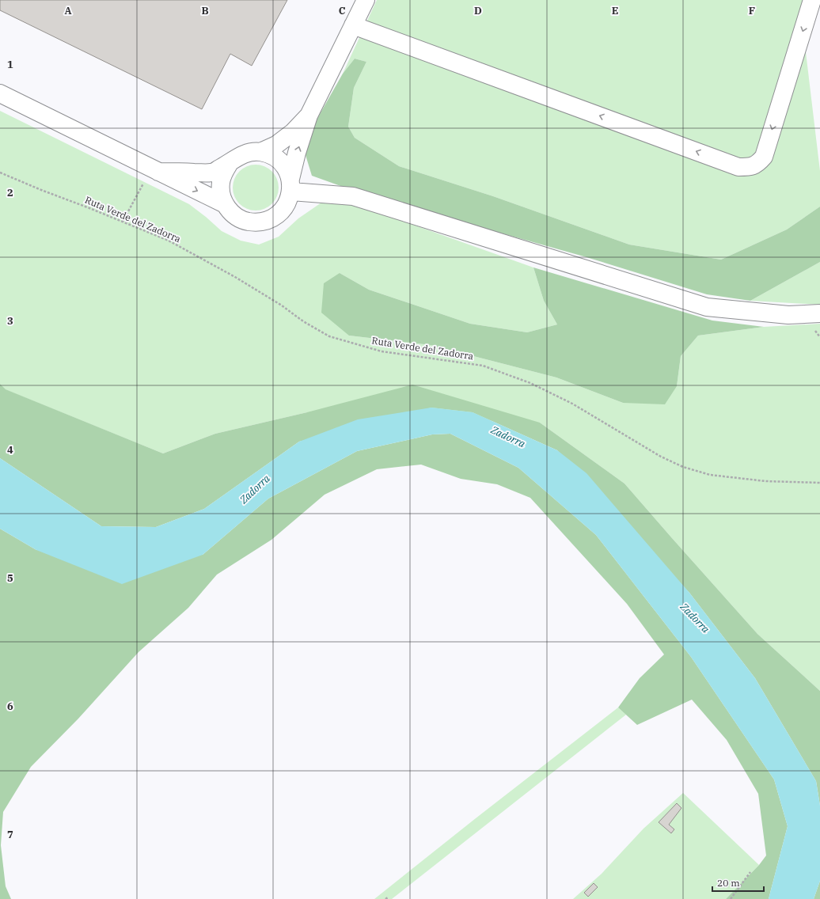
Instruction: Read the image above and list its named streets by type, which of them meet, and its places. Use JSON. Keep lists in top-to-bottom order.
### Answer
{
  "streets": {
    "path": ["Ruta Verde del Zadorra"]
  },
  "water": ["Zadorra"],
  "scale_bar": "20 m",
  "grid": {
    "columns": [
      "A",
      "B",
      "C",
      "D",
      "E",
      "F"
    ],
    "rows": [
      "1",
      "2",
      "3",
      "4",
      "5",
      "6",
      "7"
    ]
  }
}
